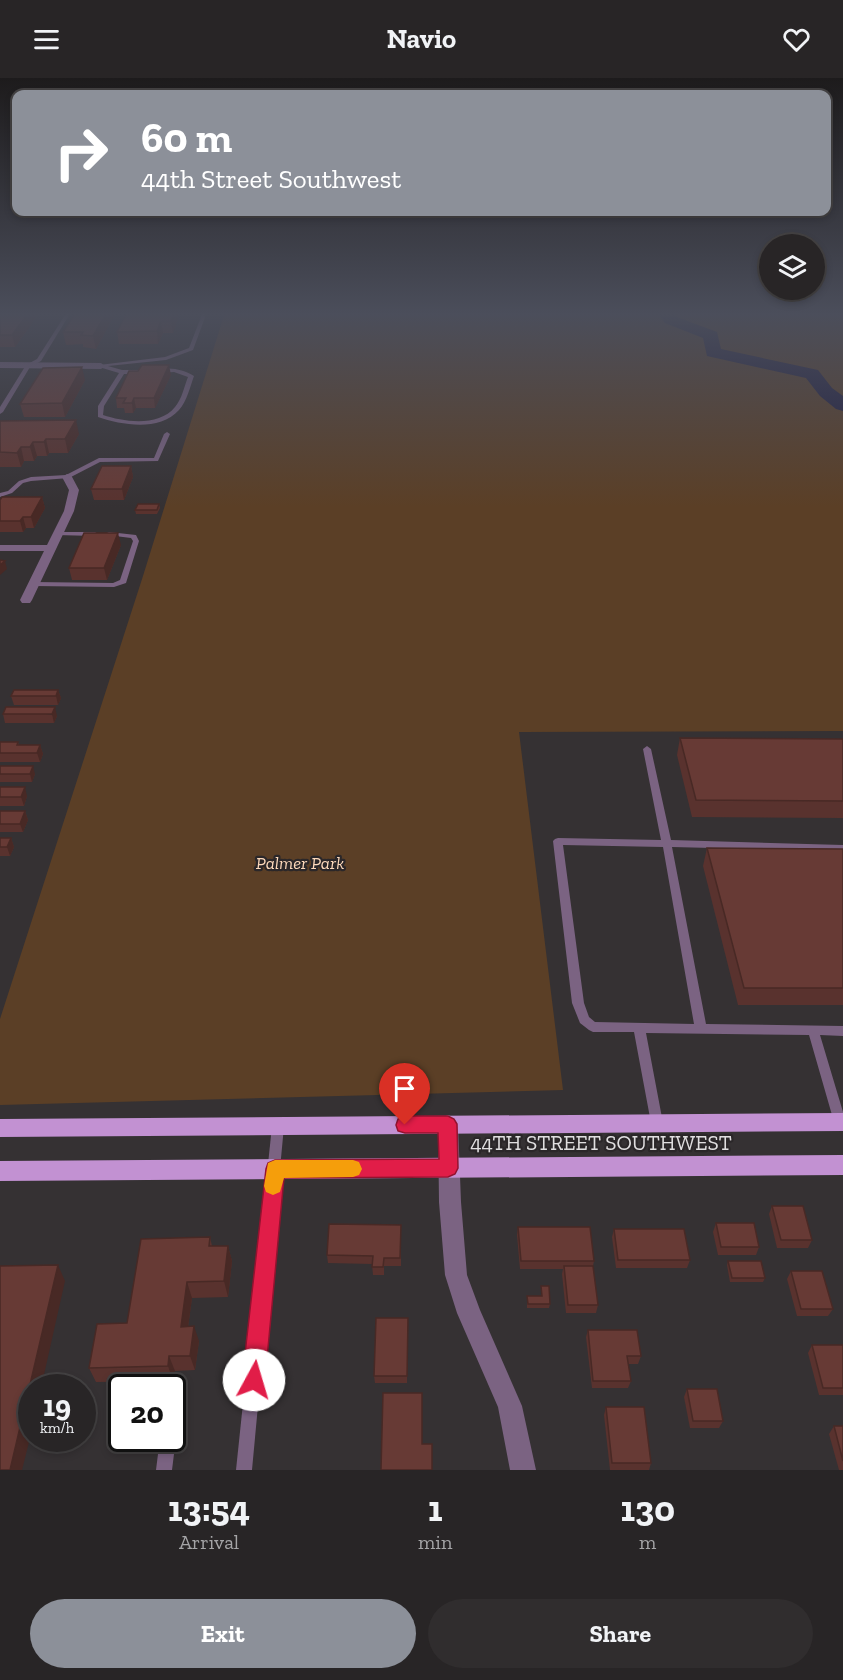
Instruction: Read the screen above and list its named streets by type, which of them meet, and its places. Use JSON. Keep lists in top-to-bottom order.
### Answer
{
  "streets": {
    "main road": ["44TH STREET SOUTHWEST"]
  },
  "parks": ["Palmer Park"],
  "page": {
    "header": "Navio",
    "turn": ["60 m", "44th Street Southwest"],
    "speed": "19 km/h",
    "limit": "20",
    "eta": [
      "13:54",
      "Arrival",
      "1",
      "min",
      "130",
      "m"
    ],
    "buttons": ["Exit", "Share"]
  }
}
